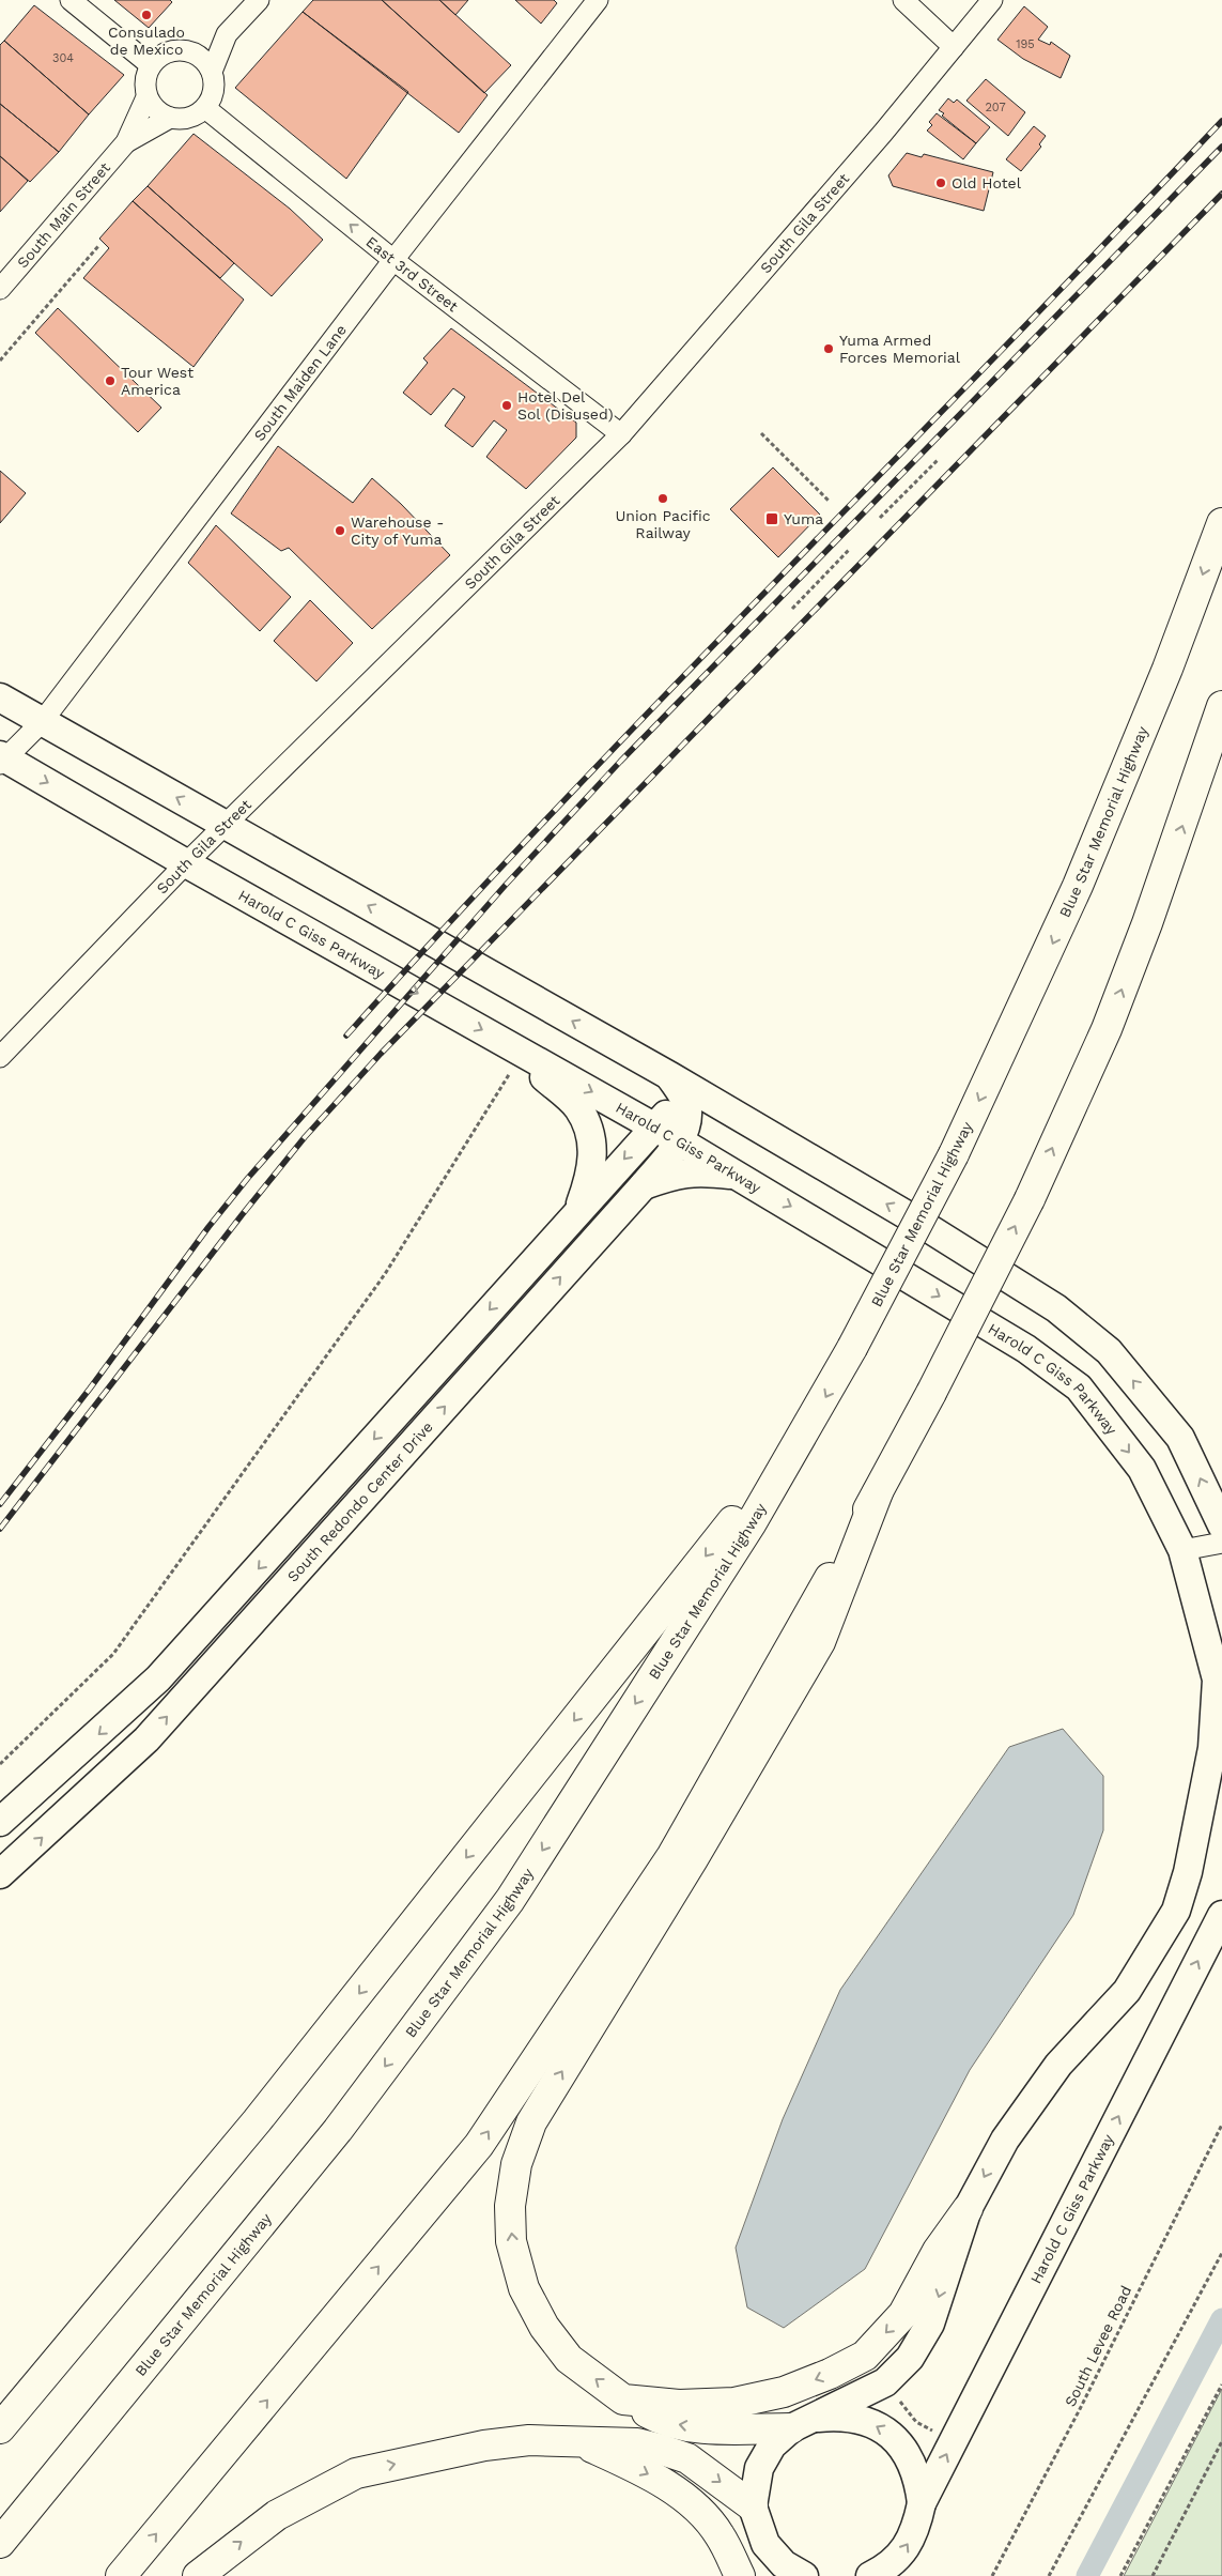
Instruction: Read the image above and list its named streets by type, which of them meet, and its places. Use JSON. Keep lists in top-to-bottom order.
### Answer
{
  "streets": {
    "highway": ["Blue Star Memorial Highway"],
    "main road": ["Harold C Giss Parkway", "South Redondo Center Drive"],
    "street": [
      "South Main Street",
      "South Gila Street",
      "East 3rd Street",
      "South Maiden Lane"
    ],
    "path": ["South Levee Road"]
  },
  "crossings": [
    ["South Main Street", "East 3rd Street"],
    ["South Gila Street", "East 3rd Street"],
    ["South Gila Street", "Harold C Giss Parkway"],
    ["East 3rd Street", "South Maiden Lane"],
    ["South Maiden Lane", "Harold C Giss Parkway"],
    ["Harold C Giss Parkway", "South Redondo Center Drive"]
  ],
  "one_way": ["East 3rd Street"],
  "places": {
    "other": [
      "Consulado de Mexico",
      "Old Hotel",
      "Yuma Armed Forces Memorial",
      "Tour West America",
      "Hotel Del Sol (Disused)",
      "Union Pacific Railway",
      "Warehouse - City of Yuma"
    ],
    "transit": ["Yuma"]
  },
  "house_numbers": ["195", "304", "207"]
}
